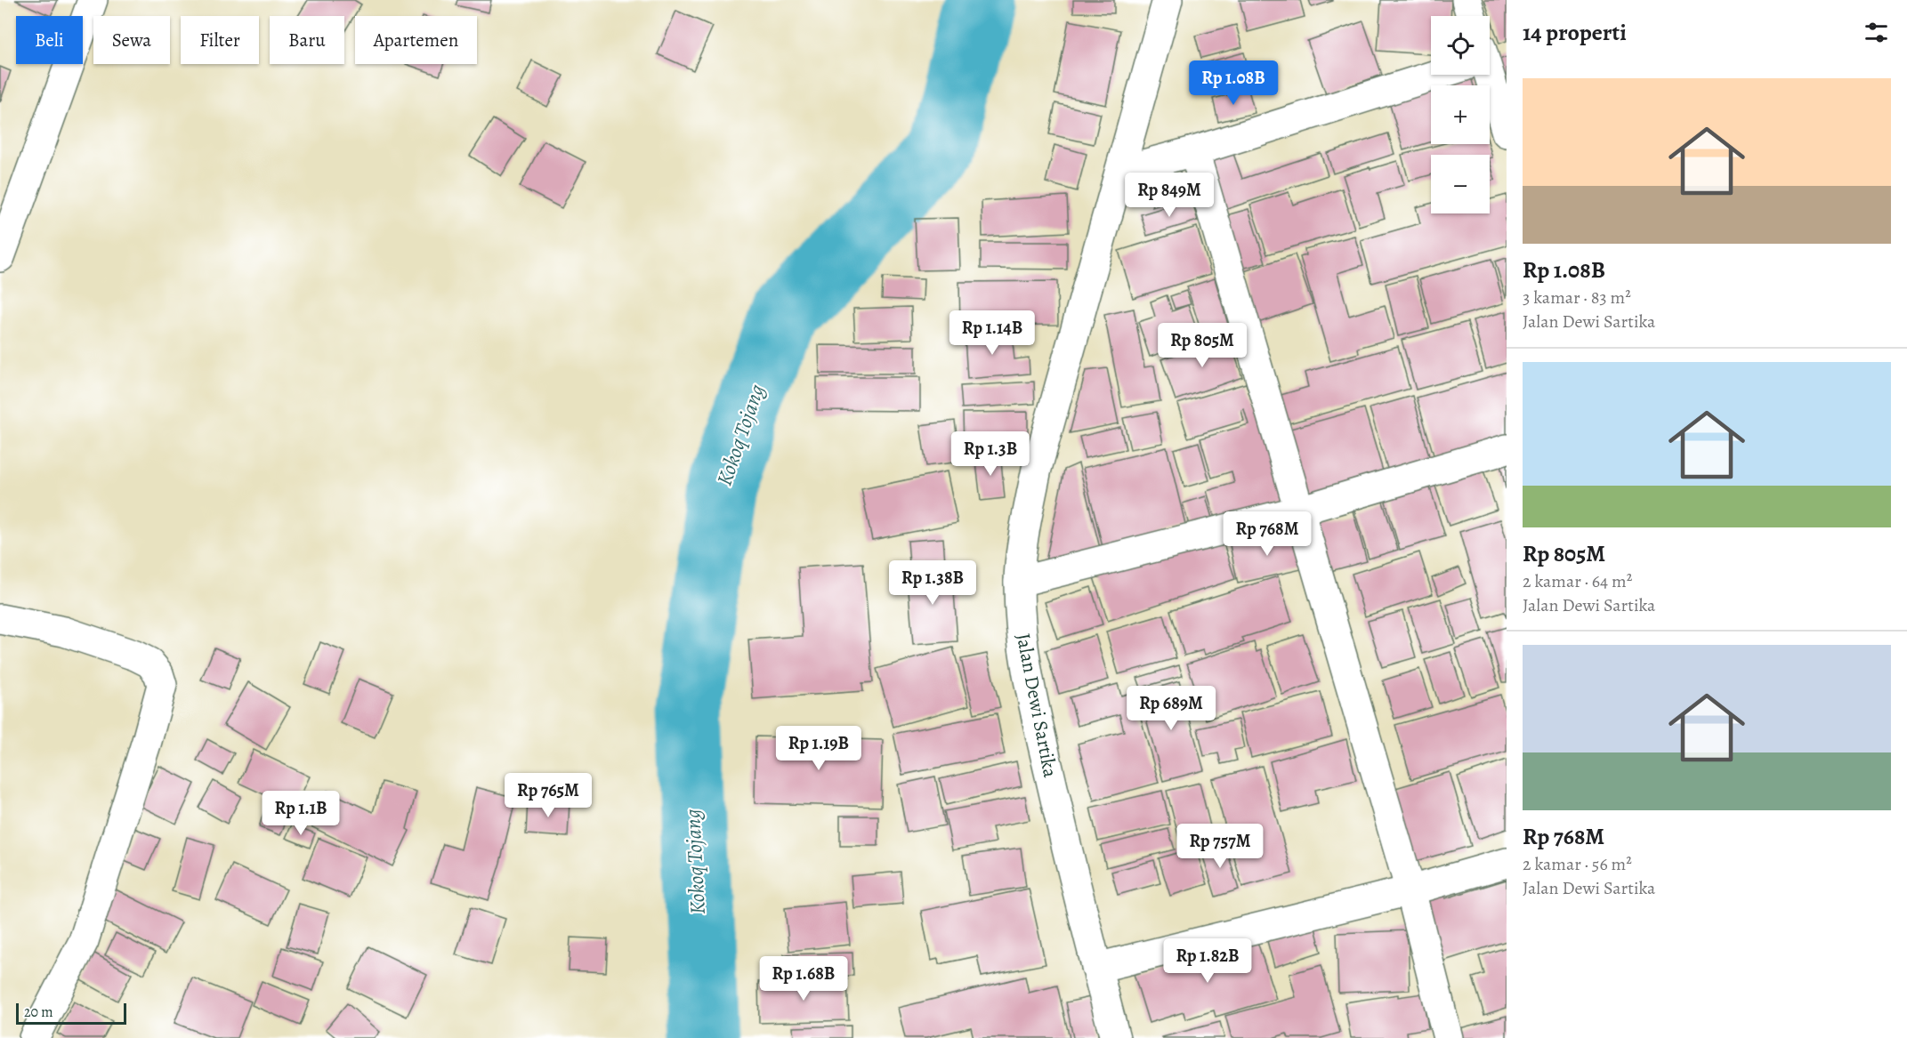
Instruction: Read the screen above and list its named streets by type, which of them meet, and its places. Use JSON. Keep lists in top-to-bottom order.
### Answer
{
  "streets": {
    "street": ["Jalan Dewi Sartika"]
  },
  "water": ["Kokoq Tojang"],
  "scale_bar": "20 m",
  "page": {
    "heading": "14 properti",
    "map_buttons": ["+", "−"],
    "chip": [
      "Beli",
      "Sewa",
      "Filter",
      "Baru",
      "Apartemen"
    ],
    "price": [
      "Rp 1.08B",
      "Rp 849M",
      "Rp 1.14B",
      "Rp 805M",
      "Rp 1.3B",
      "Rp 768M",
      "Rp 1.38B",
      "Rp 689M",
      "Rp 1.19B",
      "Rp 765M",
      "Rp 1.1B",
      "Rp 757M",
      "Rp 1.82B",
      "Rp 1.68B"
    ],
    "list": [
      {
        "name": "Rp 1.08B",
        "note": "3 kamar · 83 m² · Jalan Dewi Sartika"
      },
      {
        "name": "Rp 805M",
        "note": "2 kamar · 64 m² · Jalan Dewi Sartika"
      },
      {
        "name": "Rp 768M",
        "note": "2 kamar · 56 m² · Jalan Dewi Sartika"
      }
    ],
    "scale": "20 m"
  }
}
